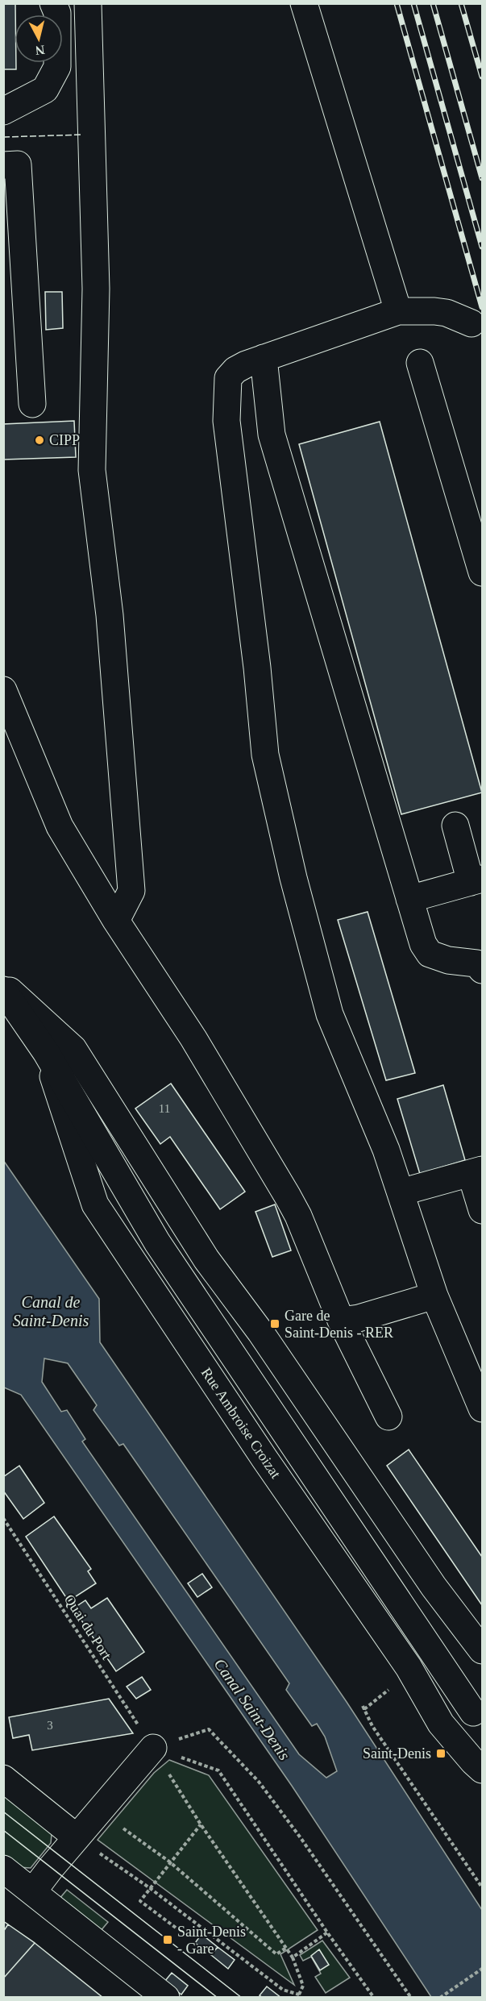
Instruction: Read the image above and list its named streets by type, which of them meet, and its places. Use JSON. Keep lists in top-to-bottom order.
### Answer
{
  "streets": {
    "main road": ["Rue Ambroise Croizat"],
    "path": ["Quai du Port"]
  },
  "water": ["Canal de Saint-Denis", "Canal Saint-Denis"],
  "places": {
    "other": ["CIPP"],
    "transit": ["Gare de Saint-Denis - RER", "Saint-Denis", "Saint-Denis - Gare"]
  },
  "house_numbers": ["11", "3"],
  "north": "bottom"
}
